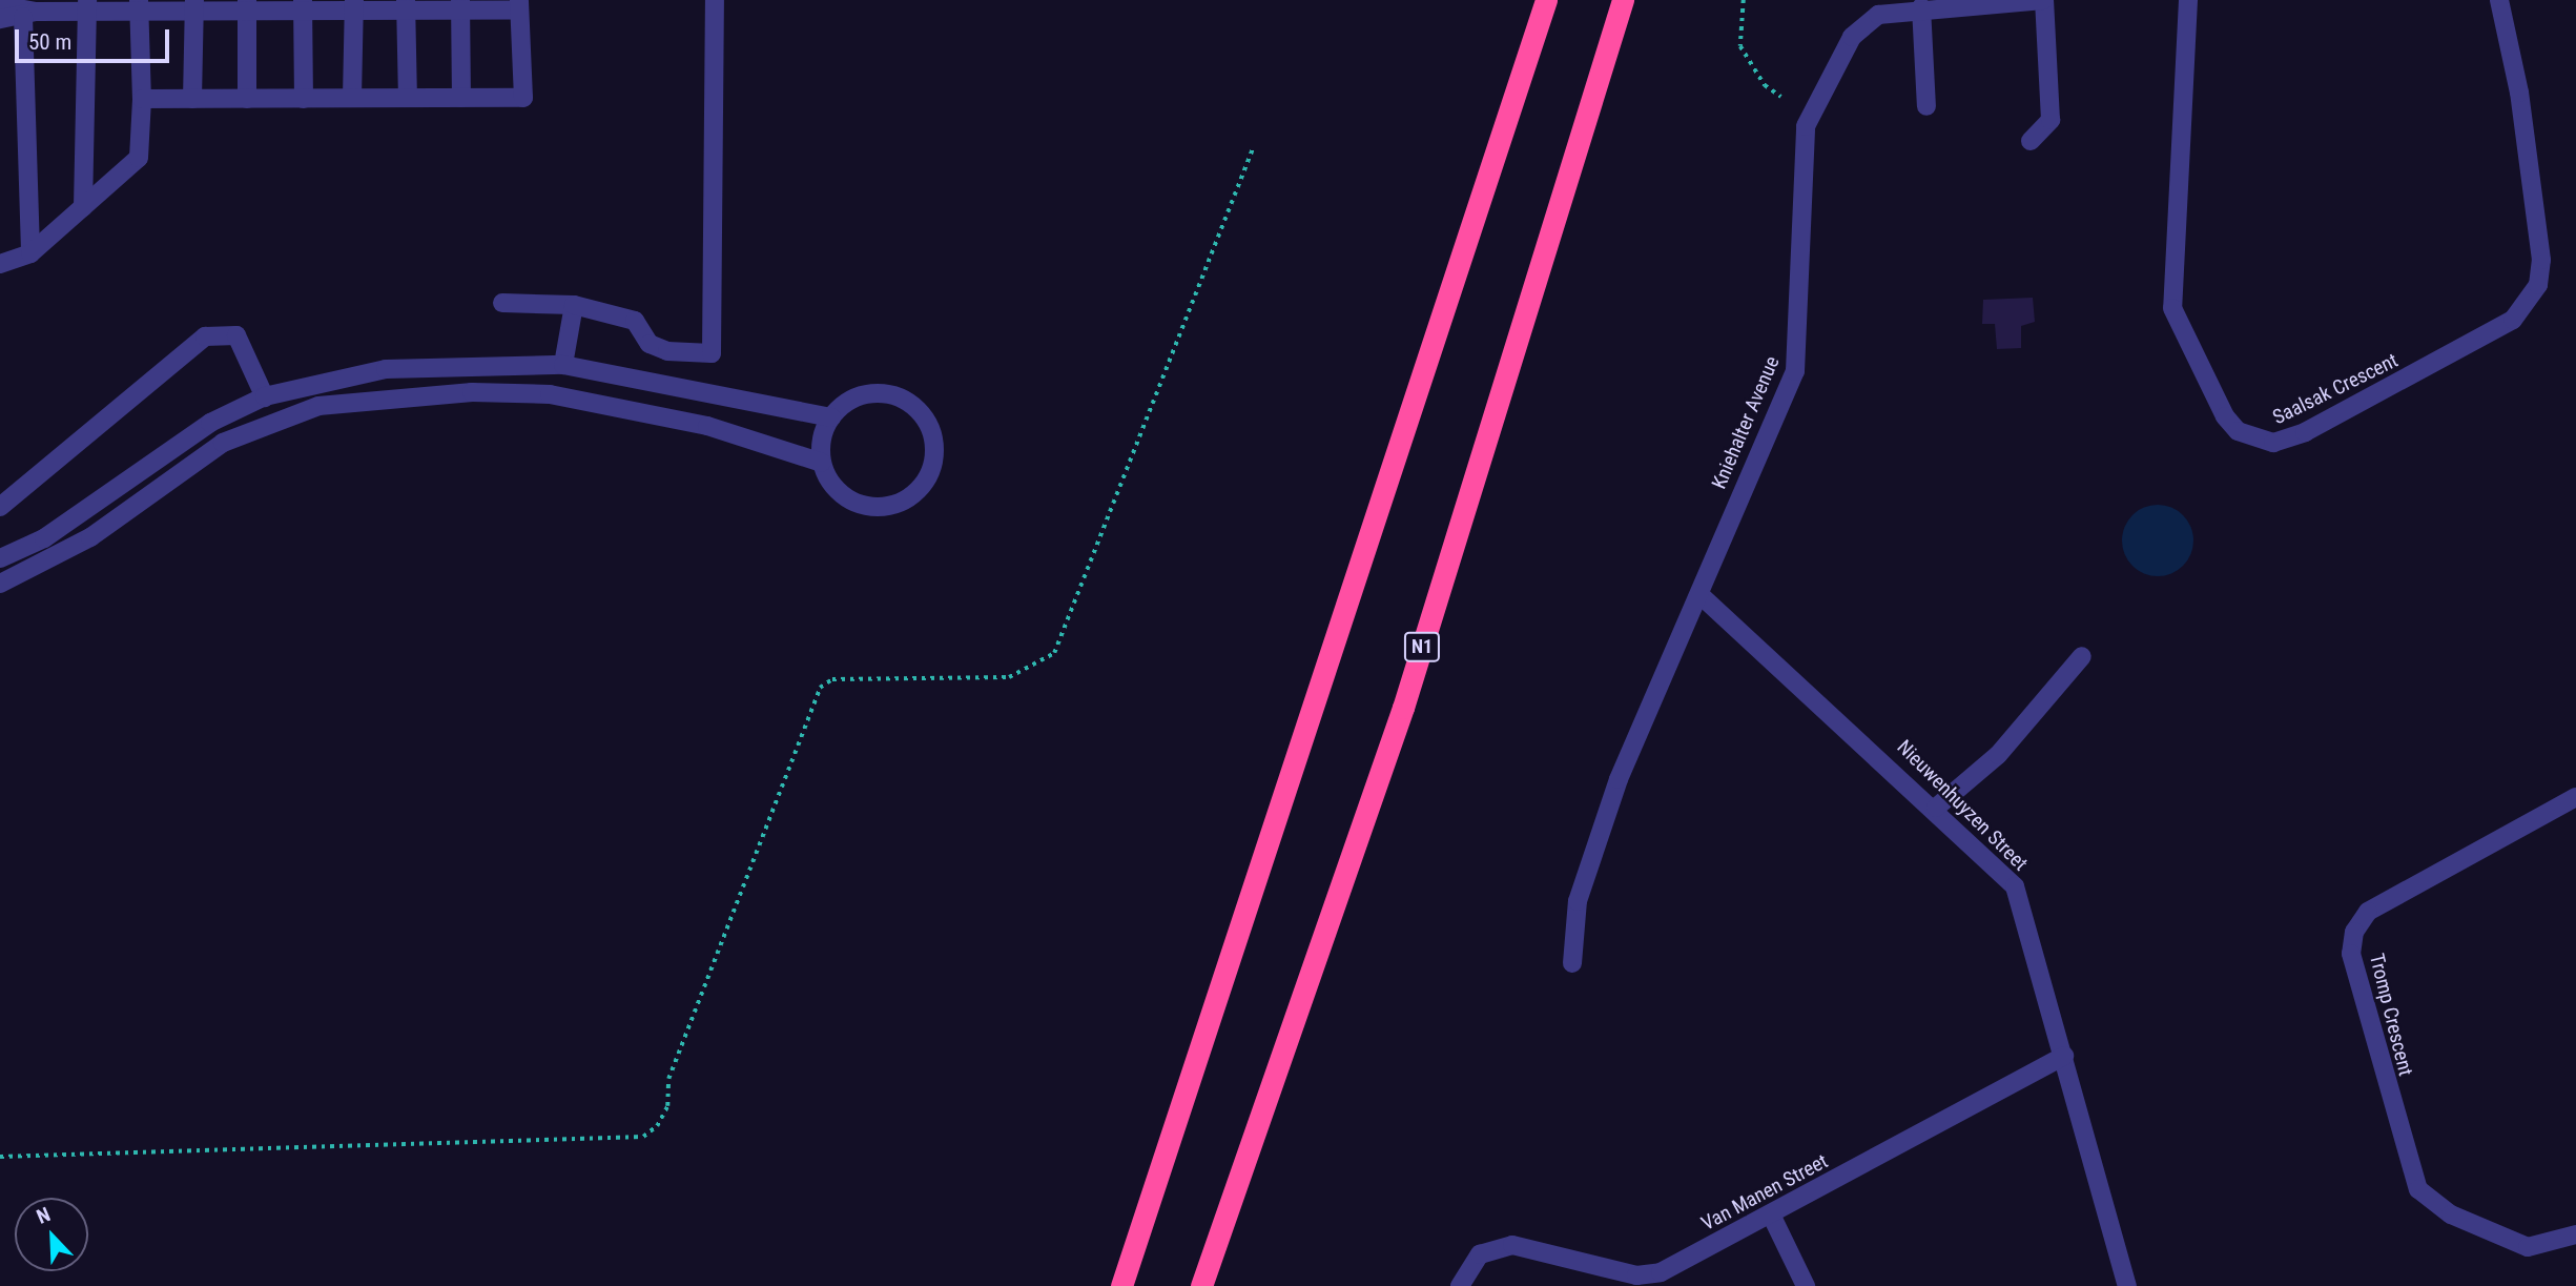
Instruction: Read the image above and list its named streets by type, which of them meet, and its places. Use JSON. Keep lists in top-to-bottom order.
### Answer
{
  "streets": {
    "highway": ["N1"],
    "street": [
      "Saalsak Crescent",
      "Kniehalter Avenue",
      "Nieuwenhuyzen Street",
      "Tromp Crescent",
      "Van Manen Street"
    ]
  },
  "crossings": [
    ["Kniehalter Avenue", "Nieuwenhuyzen Street"],
    ["Nieuwenhuyzen Street", "Van Manen Street"]
  ],
  "scale_bar": "50 m",
  "north": "top left"
}
